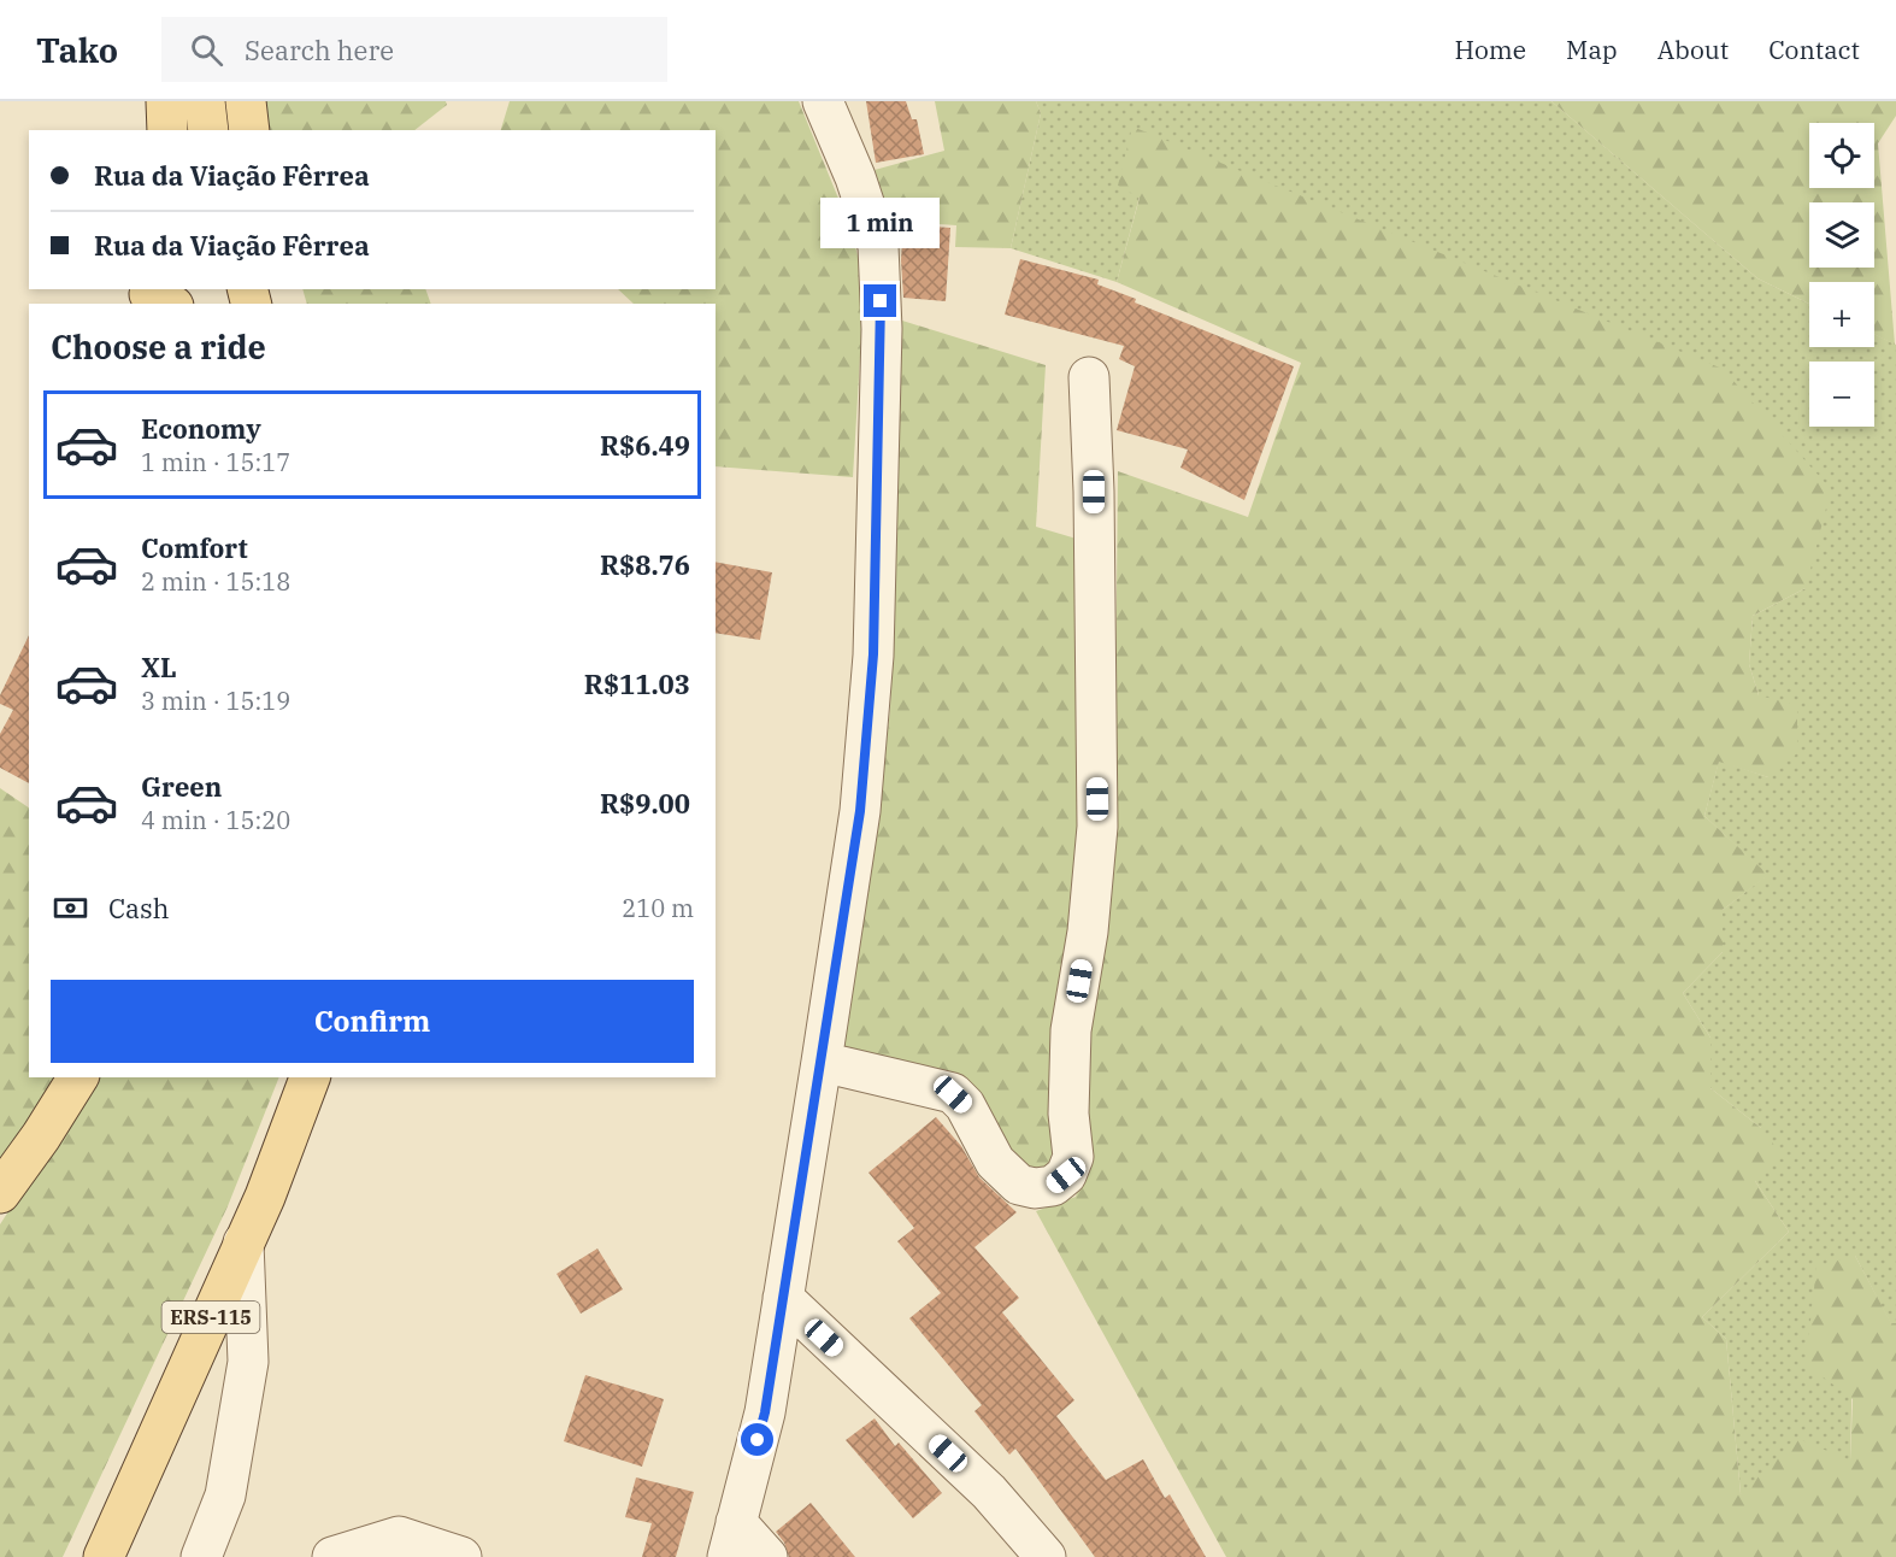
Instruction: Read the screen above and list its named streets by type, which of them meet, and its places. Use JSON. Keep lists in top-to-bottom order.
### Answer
{
  "streets": {
    "main road": ["ERS-115"]
  },
  "page": {
    "header": "Tako",
    "search": "Search here",
    "nav": [
      "Home",
      "Map",
      "About",
      "Contact"
    ],
    "map_buttons": ["+", "−"],
    "banner": ["Rua da Viação Fêrrea", "Rua da Viação Fêrrea"],
    "bubble": "1 min",
    "heading": "Choose a ride",
    "list": [
      {
        "name": "Economy",
        "note": "1 min · 15:17",
        "value": "R$6.49"
      },
      {
        "name": "Comfort",
        "note": "2 min · 15:18",
        "value": "R$8.76"
      },
      {
        "name": "XL",
        "note": "3 min · 15:19",
        "value": "R$11.03"
      },
      {
        "name": "Green",
        "note": "4 min · 15:20",
        "value": "R$9.00"
      }
    ],
    "pay": ["Cash", "210 m"],
    "buttons": "Confirm"
  }
}
